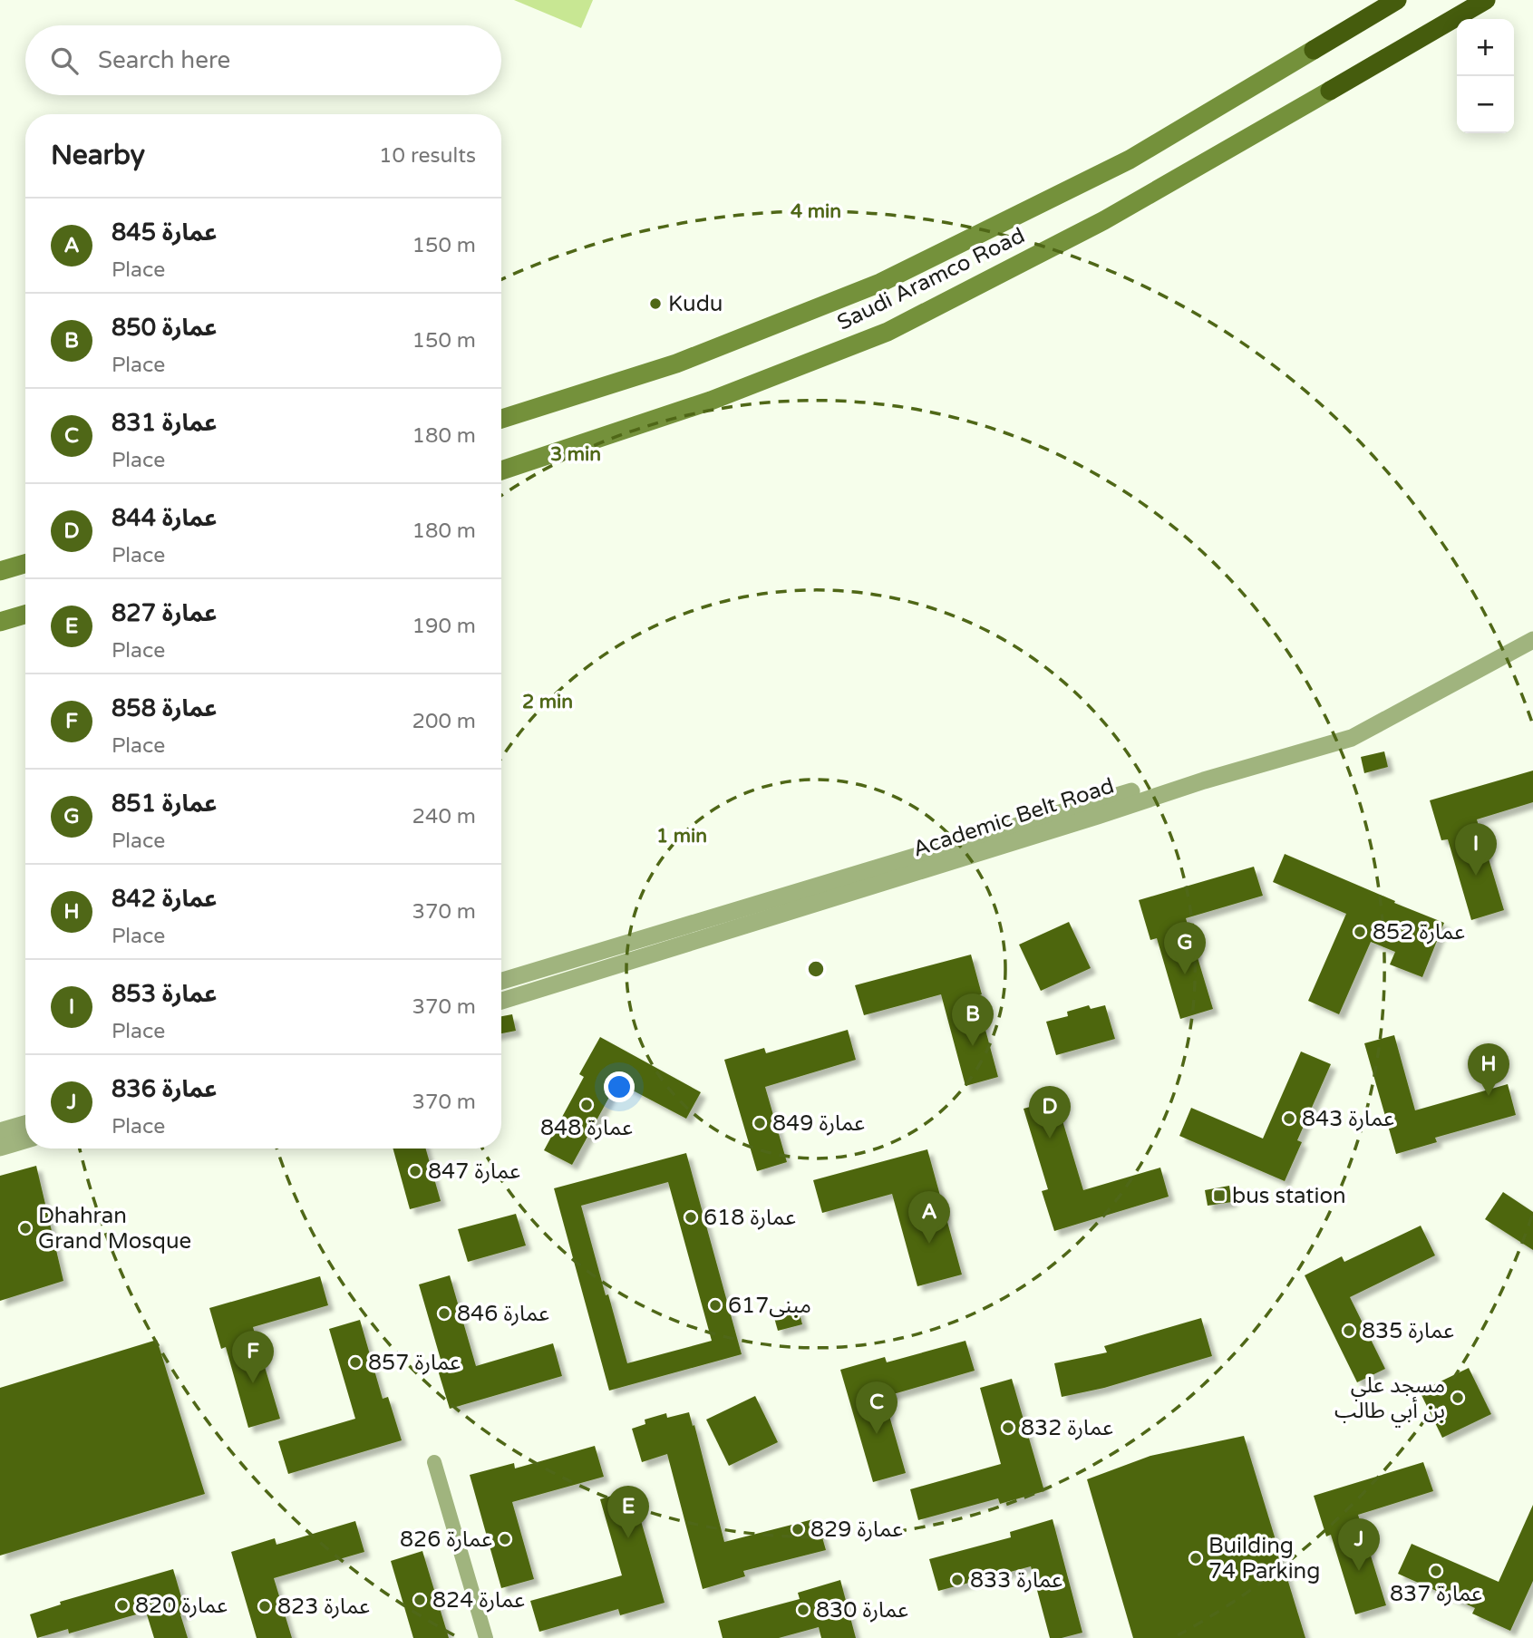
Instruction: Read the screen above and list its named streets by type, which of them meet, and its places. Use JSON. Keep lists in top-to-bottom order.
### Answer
{
  "streets": {
    "main road": ["Saudi Aramco Road"],
    "street": ["Academic Belt Road"]
  },
  "places": {
    "other": [
      "Kudu",
      "عمارة 852",
      "عمارة 848",
      "عمارة 843",
      "عمارة 849",
      "عمارة 847",
      "عمارة 618",
      "Dhahran Grand Mosque",
      "مبنى617",
      "عمارة 846",
      "عمارة 835",
      "عمارة 857",
      "مسجد علي بن أبي طالب",
      "عمارة 832",
      "عمارة 829",
      "عمارة 826",
      "Building 74 Parking",
      "عمارة 837",
      "عمارة 833",
      "عمارة 824",
      "عمارة 820",
      "عمارة 823",
      "عمارة 830"
    ],
    "transit": ["bus station"]
  },
  "page": {
    "map_buttons": ["+", "−"],
    "search": "Search here",
    "heading": ["Nearby", "10 results"],
    "list": [
      {
        "mark": "A",
        "name": "عمارة 845",
        "note": "Place",
        "value": "150 m"
      },
      {
        "mark": "B",
        "name": "عمارة 850",
        "note": "Place",
        "value": "150 m"
      },
      {
        "mark": "C",
        "name": "عمارة 831",
        "note": "Place",
        "value": "180 m"
      },
      {
        "mark": "D",
        "name": "عمارة 844",
        "note": "Place",
        "value": "180 m"
      },
      {
        "mark": "E",
        "name": "عمارة 827",
        "note": "Place",
        "value": "190 m"
      },
      {
        "mark": "F",
        "name": "عمارة 858",
        "note": "Place",
        "value": "200 m"
      },
      {
        "mark": "G",
        "name": "عمارة 851",
        "note": "Place",
        "value": "240 m"
      },
      {
        "mark": "H",
        "name": "عمارة 842",
        "note": "Place",
        "value": "370 m"
      },
      {
        "mark": "I",
        "name": "عمارة 853",
        "note": "Place",
        "value": "370 m"
      },
      {
        "mark": "J",
        "name": "عمارة 836",
        "note": "Place",
        "value": "370 m"
      }
    ],
    "pins": [
      "I",
      "G",
      "B",
      "H",
      "D",
      "A",
      "F",
      "C",
      "E",
      "J"
    ]
  },
  "rings": [
    "4 min",
    "3 min",
    "2 min",
    "1 min"
  ]
}
